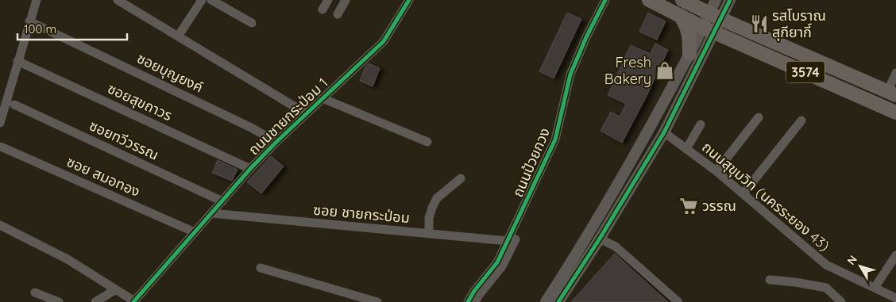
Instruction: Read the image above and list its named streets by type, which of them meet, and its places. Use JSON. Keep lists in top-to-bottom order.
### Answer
{
  "streets": {
    "main road": ["3574"],
    "street": [
      "ซอยบุญยงค์",
      "ซอยสุขถาวร",
      "ถนนชายกระป่อม 1",
      "ซอยทวีวรรณ",
      "ถนนป้วยกวง",
      "ซอย สมอทอง",
      "ถนนสุขุมวิท (นครระยอง 43)",
      "ซอย ชายกระป่อม"
    ]
  },
  "crossings": [
    ["ซอยบุญยงค์", "ถนนชายกระป่อม 1"],
    ["ซอยสุขถาวร", "ถนนชายกระป่อม 1"],
    ["ถนนชายกระป่อม 1", "ซอยทวีวรรณ"],
    ["ถนนชายกระป่อม 1", "ซอย สมอทอง"],
    ["ถนนชายกระป่อม 1", "ซอย ชายกระป่อม"],
    ["ถนนป้วยกวง", "ซอย ชายกระป่อม"]
  ],
  "places": {
    "restaurant": ["รสโบราณ สุกียากี์"],
    "shop": ["Fresh Bakery"],
    "supermarket": ["วรรณ"]
  },
  "scale_bar": "100 m",
  "north": "top left"
}
